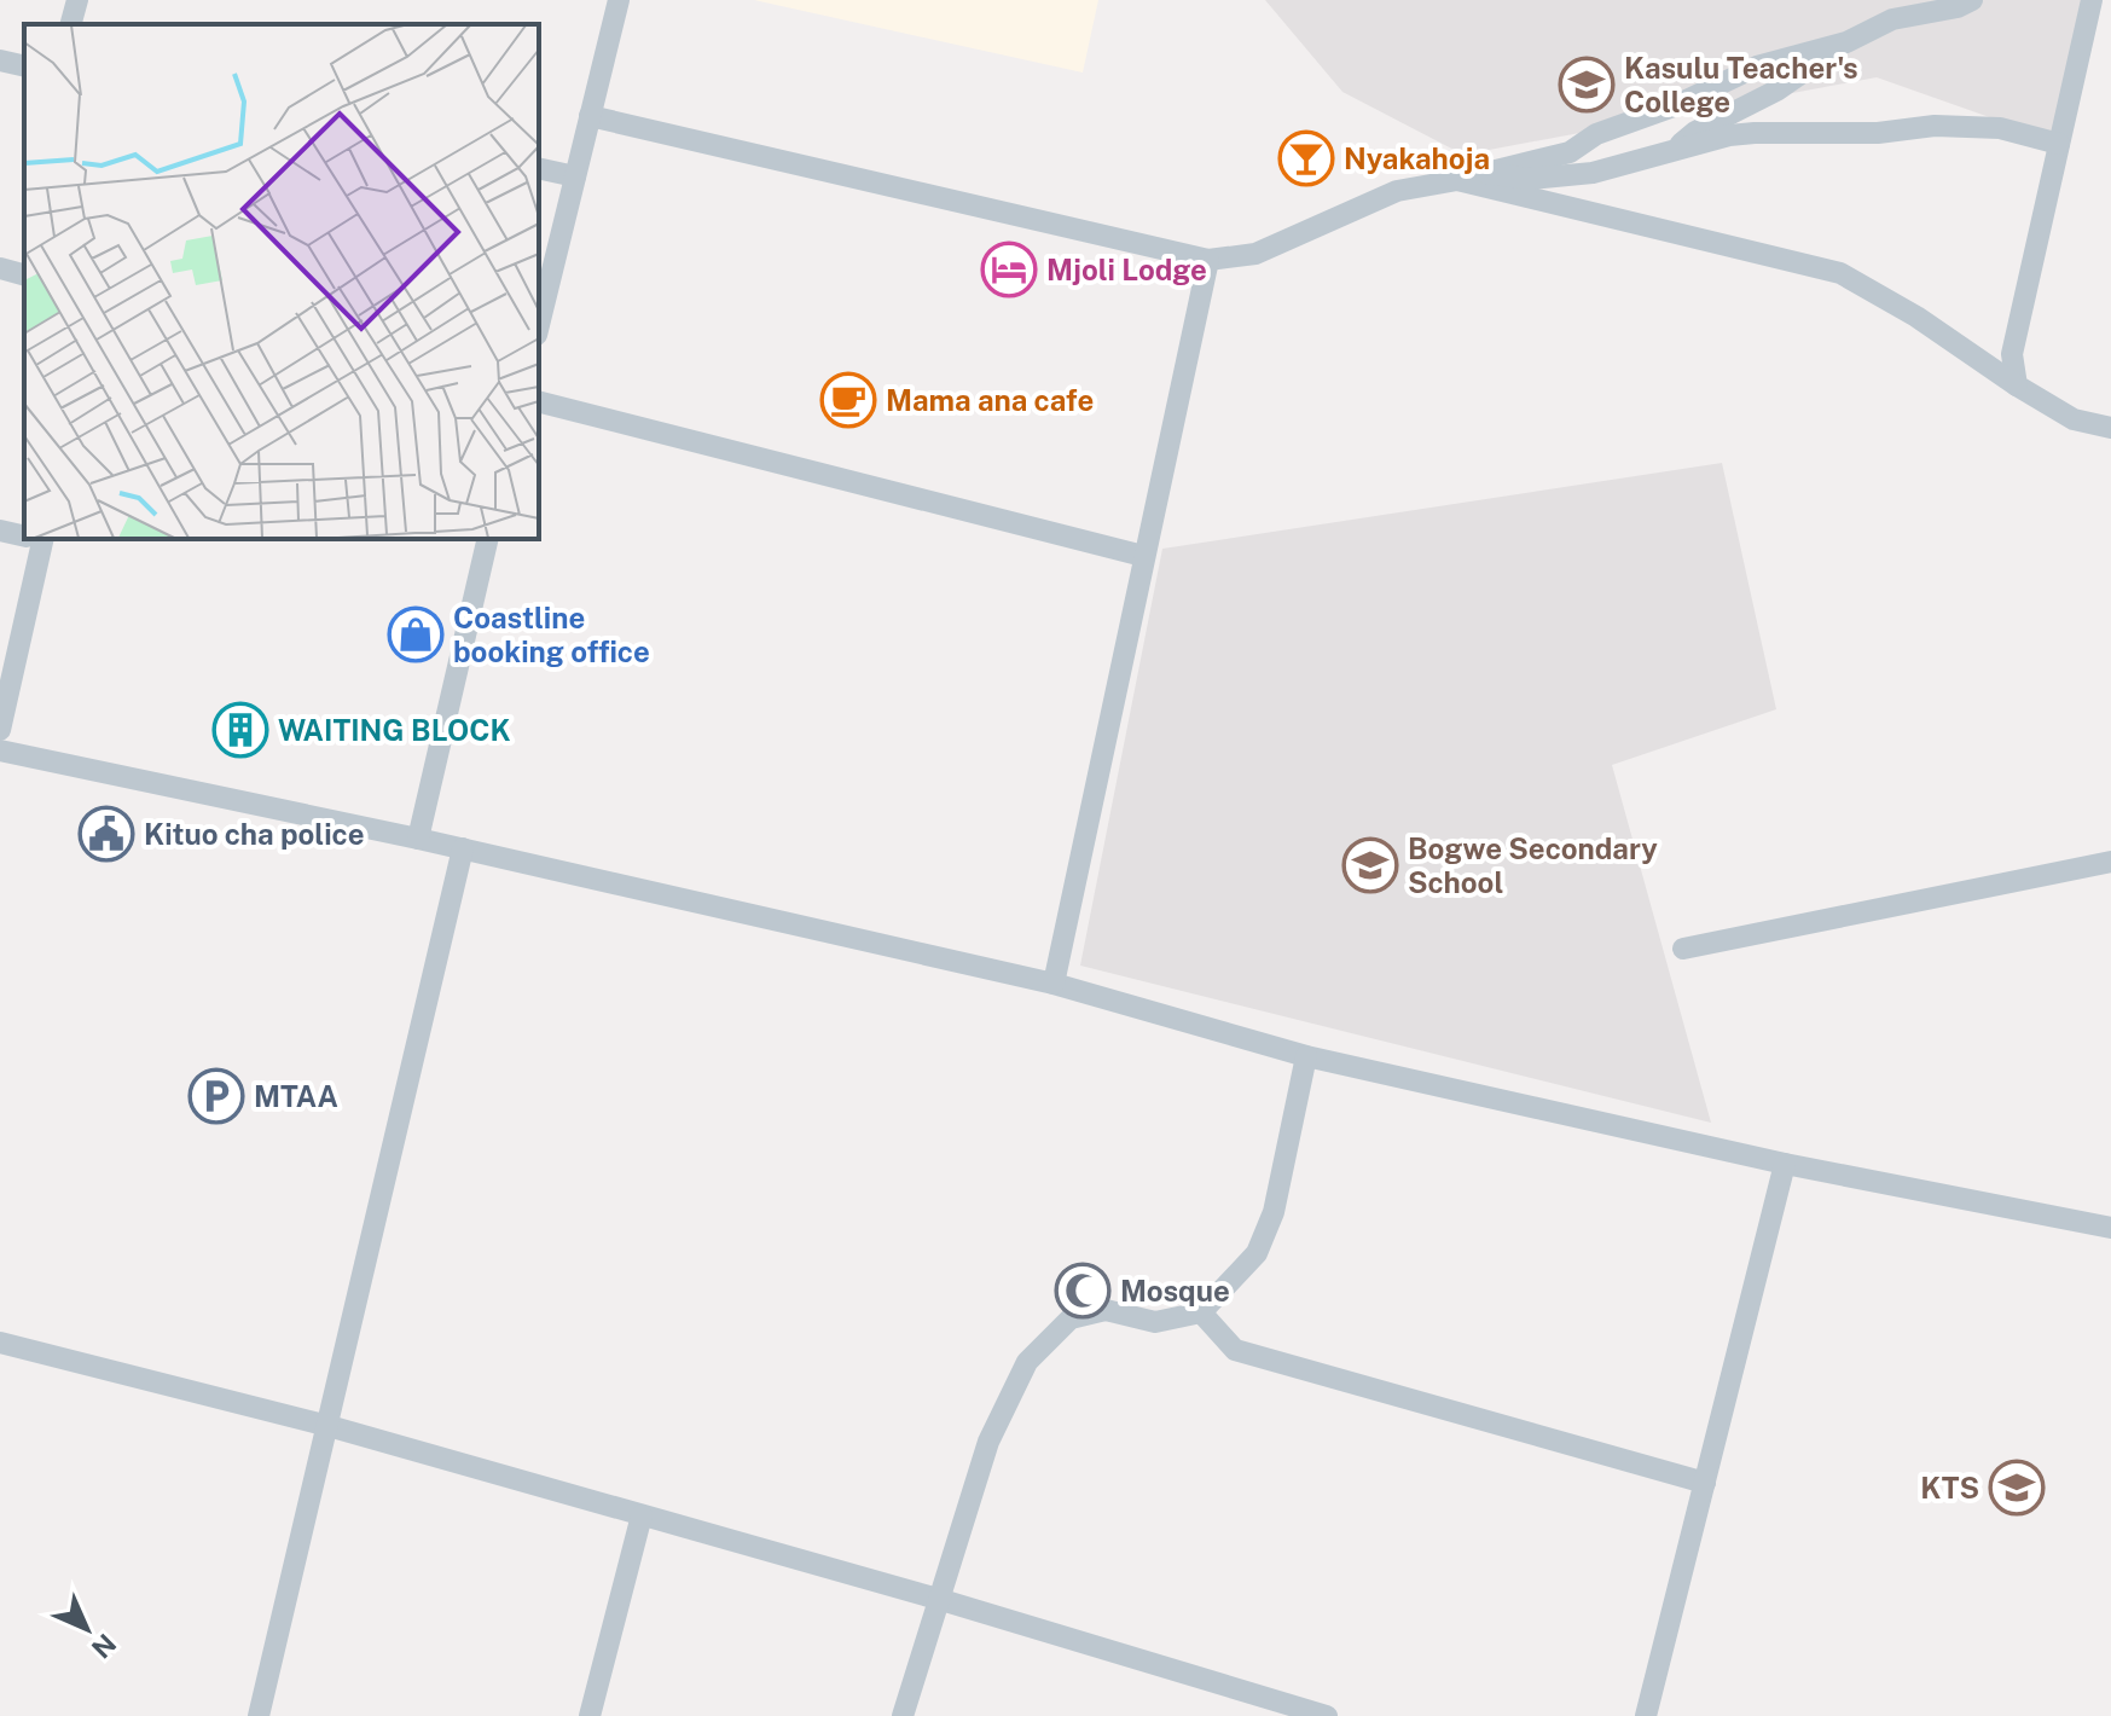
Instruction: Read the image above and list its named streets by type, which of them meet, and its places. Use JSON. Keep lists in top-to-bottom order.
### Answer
{
  "places": {
    "school or university": ["Kasulu Teacher's College", "Bogwe Secondary School", "KTS"],
    "bar": ["Nyakahoja"],
    "hotel": ["Mjoli Lodge"],
    "cafe": ["Mama ana cafe"],
    "shop": ["Coastline booking office"],
    "building": ["WAITING BLOCK"],
    "public building": ["Kituo cha police"],
    "parking": ["MTAA"],
    "mosque": ["Mosque"]
  },
  "north": "bottom right"
}
